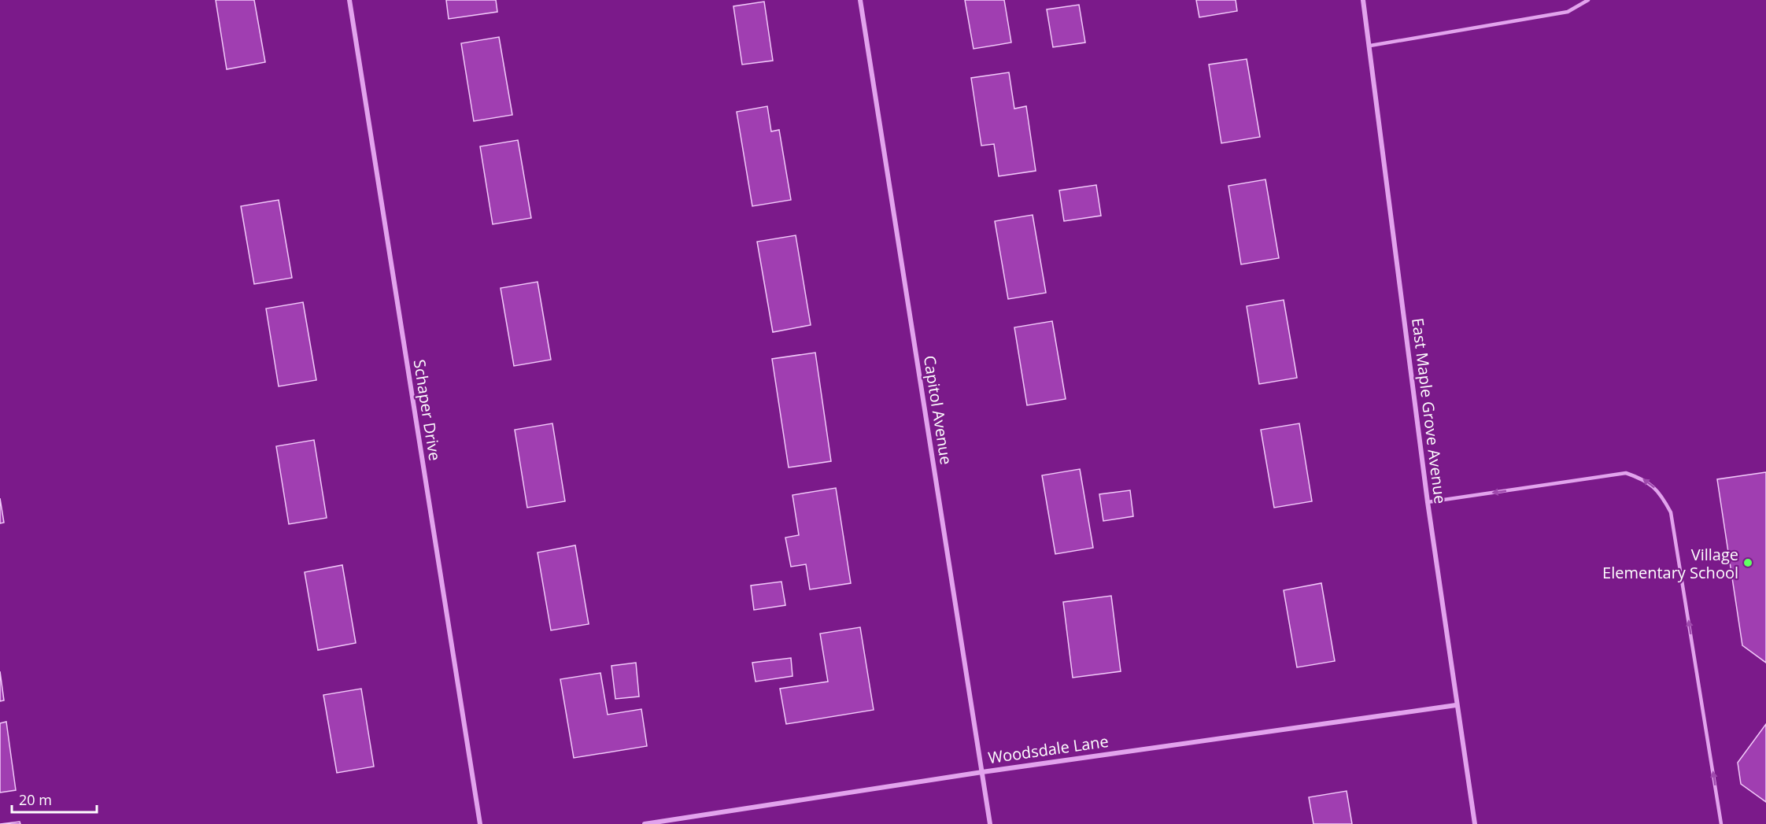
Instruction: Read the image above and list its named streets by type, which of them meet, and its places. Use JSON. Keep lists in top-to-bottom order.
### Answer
{
  "streets": {
    "street": [
      "Schaper Drive",
      "Capitol Avenue",
      "East Maple Grove Avenue",
      "Woodsdale Lane"
    ]
  },
  "crossings": [
    ["Capitol Avenue", "Woodsdale Lane"],
    ["East Maple Grove Avenue", "Woodsdale Lane"]
  ],
  "places": ["Village Elementary School"],
  "scale_bar": "20 m"
}
